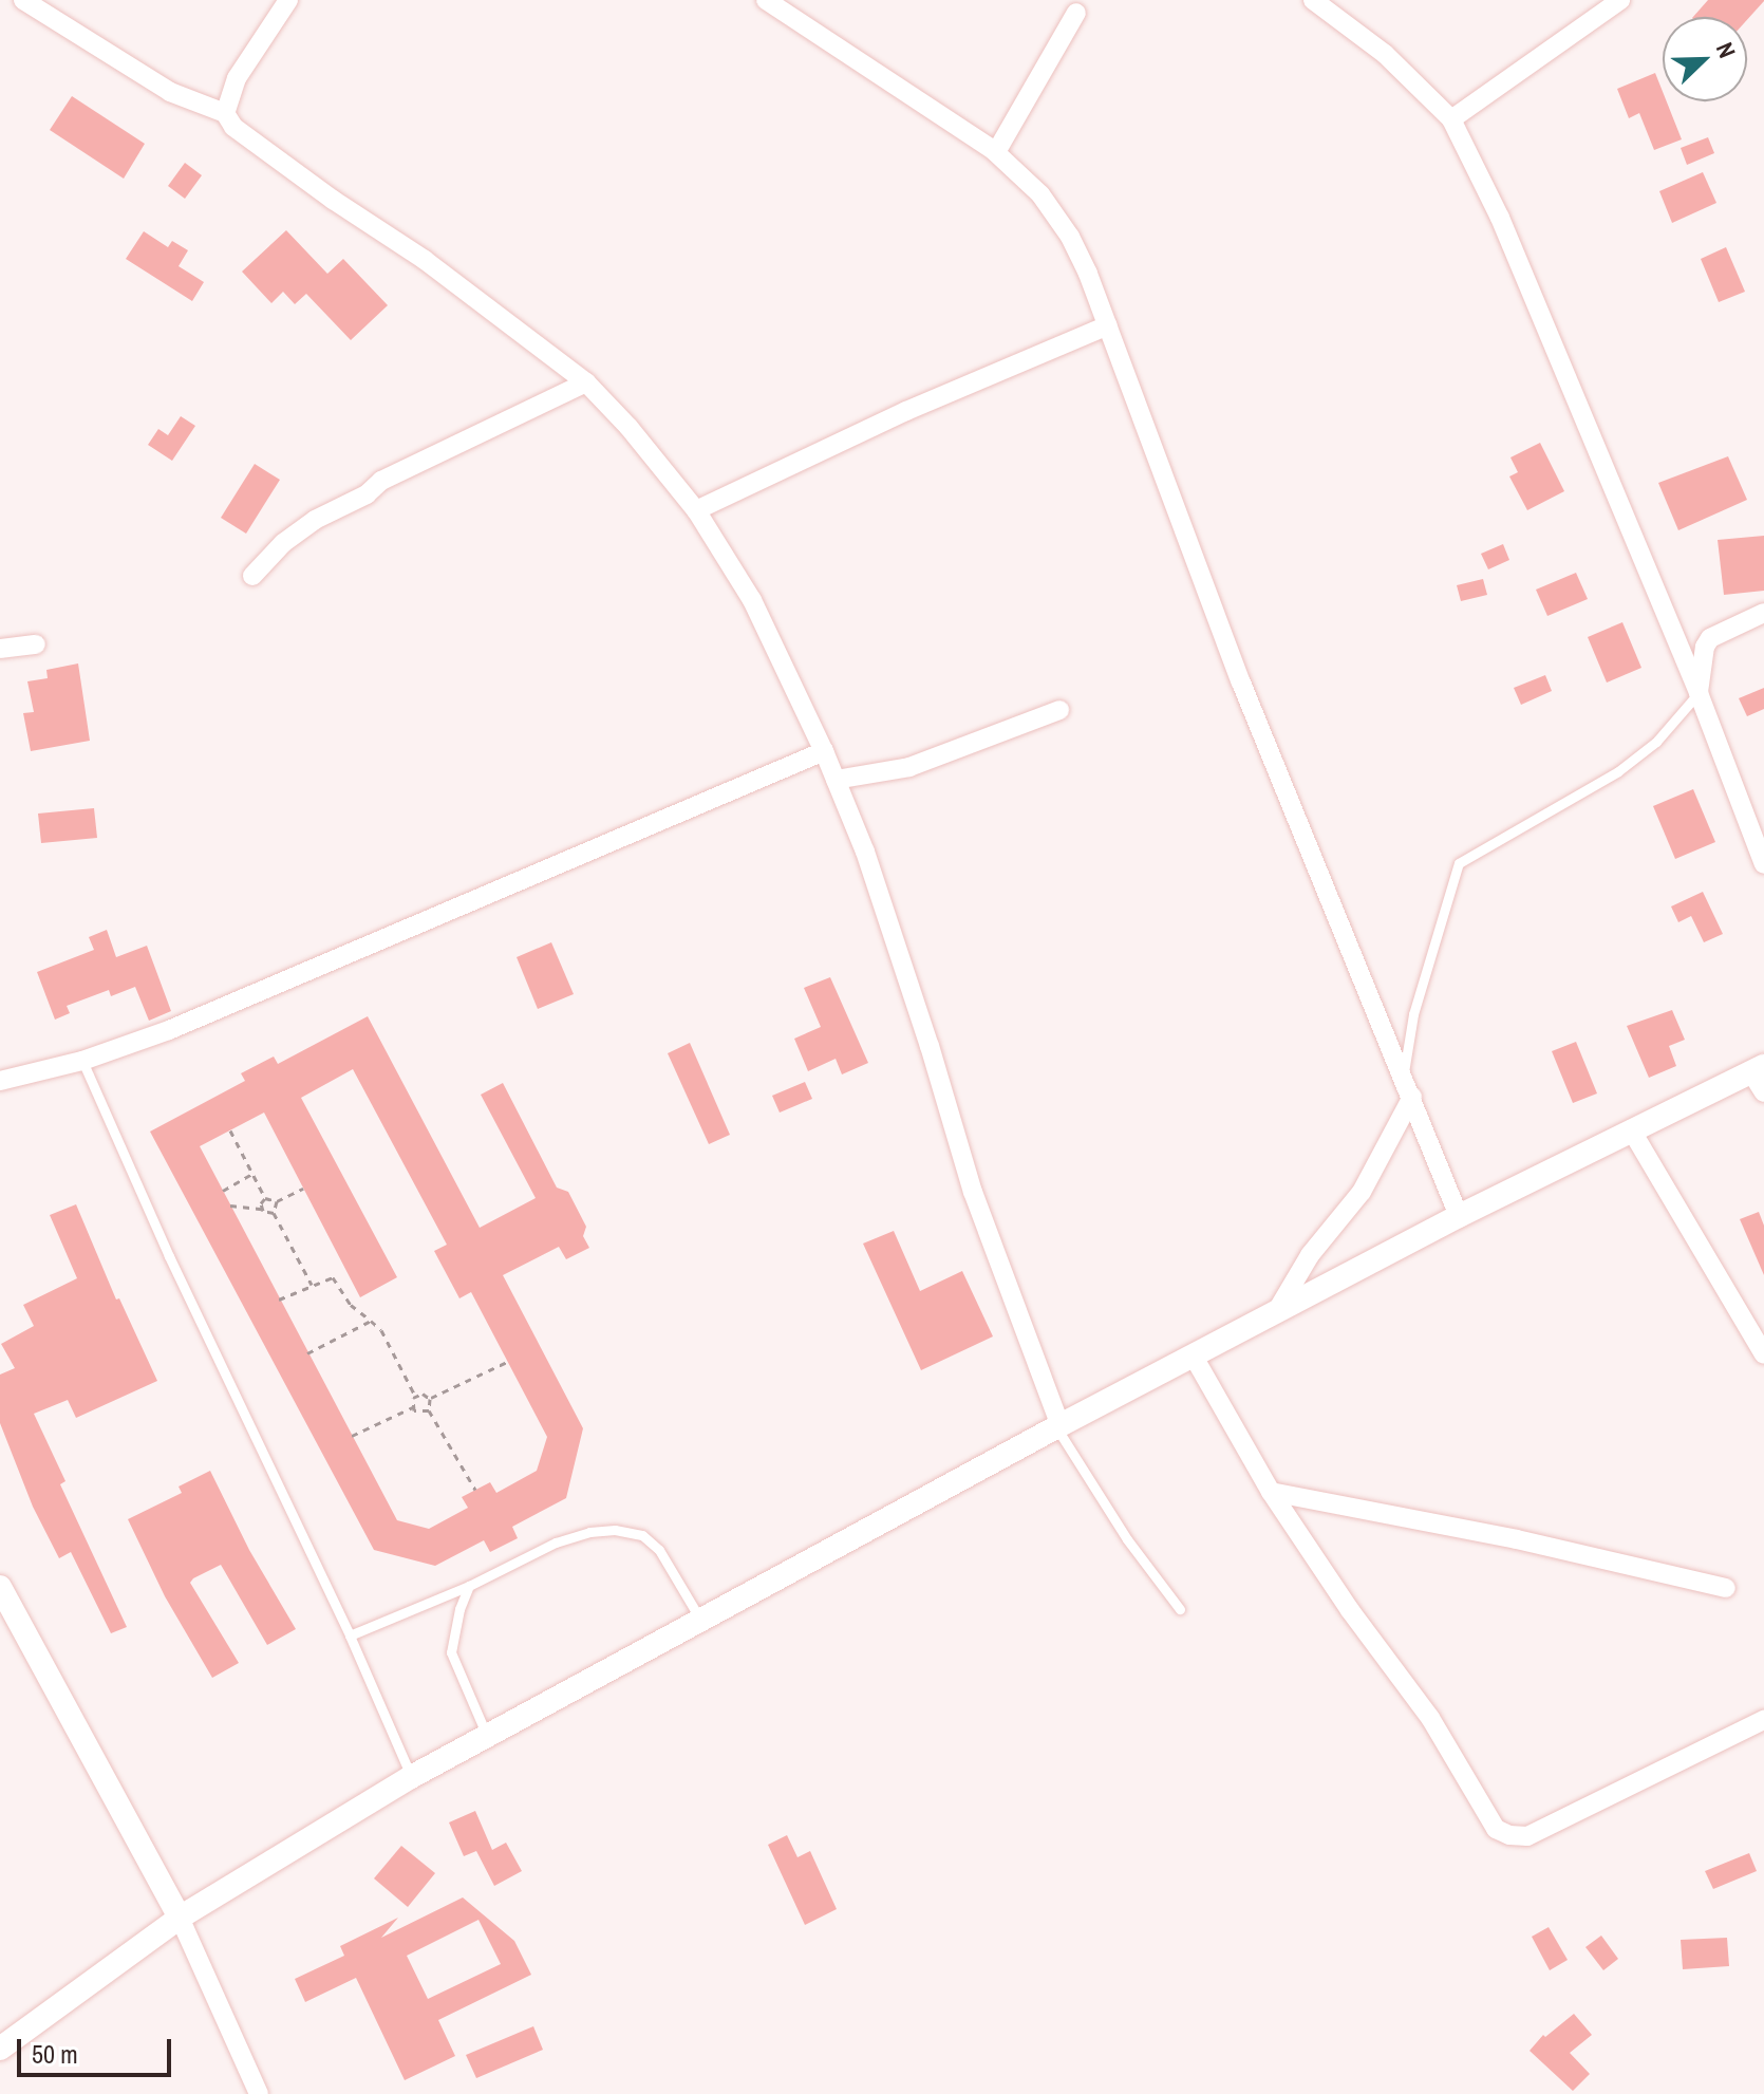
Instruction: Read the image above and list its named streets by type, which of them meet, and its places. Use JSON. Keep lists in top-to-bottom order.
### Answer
{
  "scale_bar": "50 m",
  "north": "top right"
}
